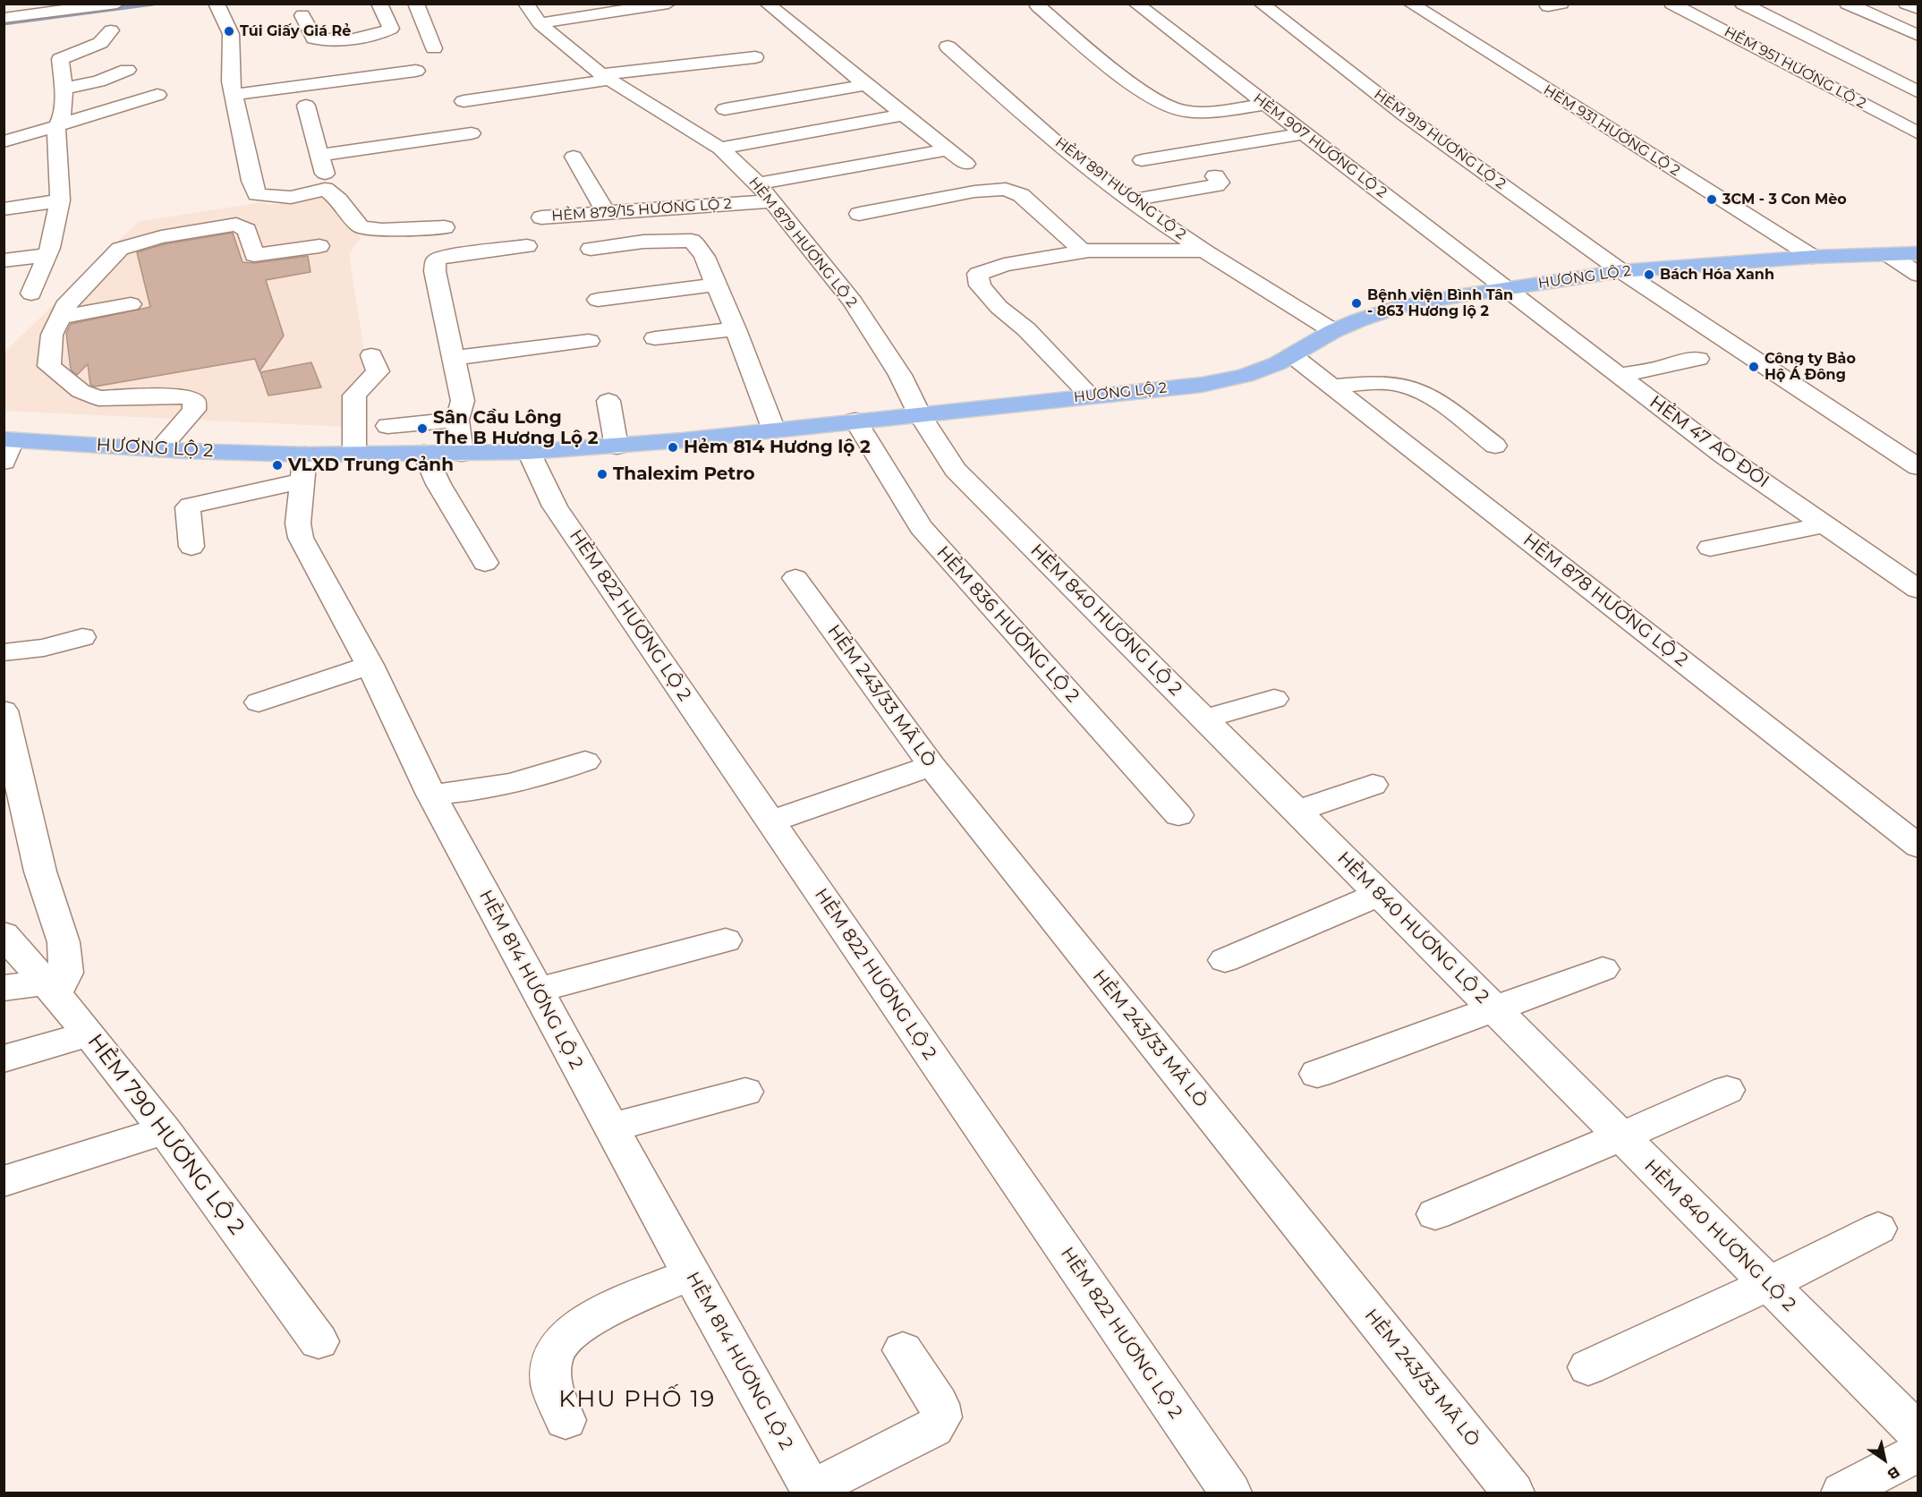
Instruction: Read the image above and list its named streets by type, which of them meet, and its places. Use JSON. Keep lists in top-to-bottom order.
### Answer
{
  "streets": {
    "main road": ["HƯƠNG LỘ 2"],
    "street": [
      "HẺM 951 HƯƠNG LỘ 2",
      "HẺM 931 HƯƠNG LỘ 2",
      "HẺM 919 HƯƠNG LỘ 2",
      "HẺM 907 HƯƠNG LỘ 2",
      "HẺM 891 HƯƠNG LỘ 2",
      "HẺM 879/15 HƯƠNG LỘ 2",
      "HẺM 879 HƯƠNG LỘ 2",
      "HẺM 47 AO ĐÔI",
      "HẺM 878 HƯƠNG LỘ 2",
      "HẺM 822 HƯƠNG LỘ 2",
      "HẺM 840 HƯƠNG LỘ 2",
      "HẺM 836 HƯƠNG LỘ 2",
      "HẺM 243/33 MÃ LÒ",
      "HẺM 814 HƯƠNG LỘ 2",
      "HẺM 790 HƯƠNG LỘ 2"
    ]
  },
  "crossings": [
    ["HẺM 931 HƯƠNG LỘ 2", "HƯƠNG LỘ 2"],
    ["HẺM 919 HƯƠNG LỘ 2", "HƯƠNG LỘ 2"],
    ["HẺM 907 HƯƠNG LỘ 2", "HƯƠNG LỘ 2"],
    ["HẺM 907 HƯƠNG LỘ 2", "HẺM 47 AO ĐÔI"],
    ["HẺM 891 HƯƠNG LỘ 2", "HƯƠNG LỘ 2"],
    ["HẺM 879/15 HƯƠNG LỘ 2", "HẺM 879 HƯƠNG LỘ 2"],
    ["HẺM 879 HƯƠNG LỘ 2", "HƯƠNG LỘ 2"],
    ["HẺM 879 HƯƠNG LỘ 2", "HẺM 840 HƯƠNG LỘ 2"],
    ["HƯƠNG LỘ 2", "HẺM 47 AO ĐÔI"],
    ["HƯƠNG LỘ 2", "HẺM 878 HƯƠNG LỘ 2"],
    ["HƯƠNG LỘ 2", "HẺM 822 HƯƠNG LỘ 2"],
    ["HƯƠNG LỘ 2", "HẺM 840 HƯƠNG LỘ 2"],
    ["HƯƠNG LỘ 2", "HẺM 836 HƯƠNG LỘ 2"],
    ["HƯƠNG LỘ 2", "HẺM 814 HƯƠNG LỘ 2"]
  ],
  "districts": ["KHU PHỐ 19"],
  "places": [
    "Túi Giấy Giá Rẻ",
    "3CM - 3 Con Mèo",
    "Bách Hóa Xanh",
    "Bệnh viện Bình Tân - 863 Hương lộ 2",
    "Công ty Bảo Hộ Á Đông",
    "Sân Cầu Lông The B Hương Lộ 2",
    "Hẻm 814 Hương lộ 2",
    "VLXD Trung Cảnh",
    "Thalexim Petro"
  ],
  "north": "bottom right"
}
